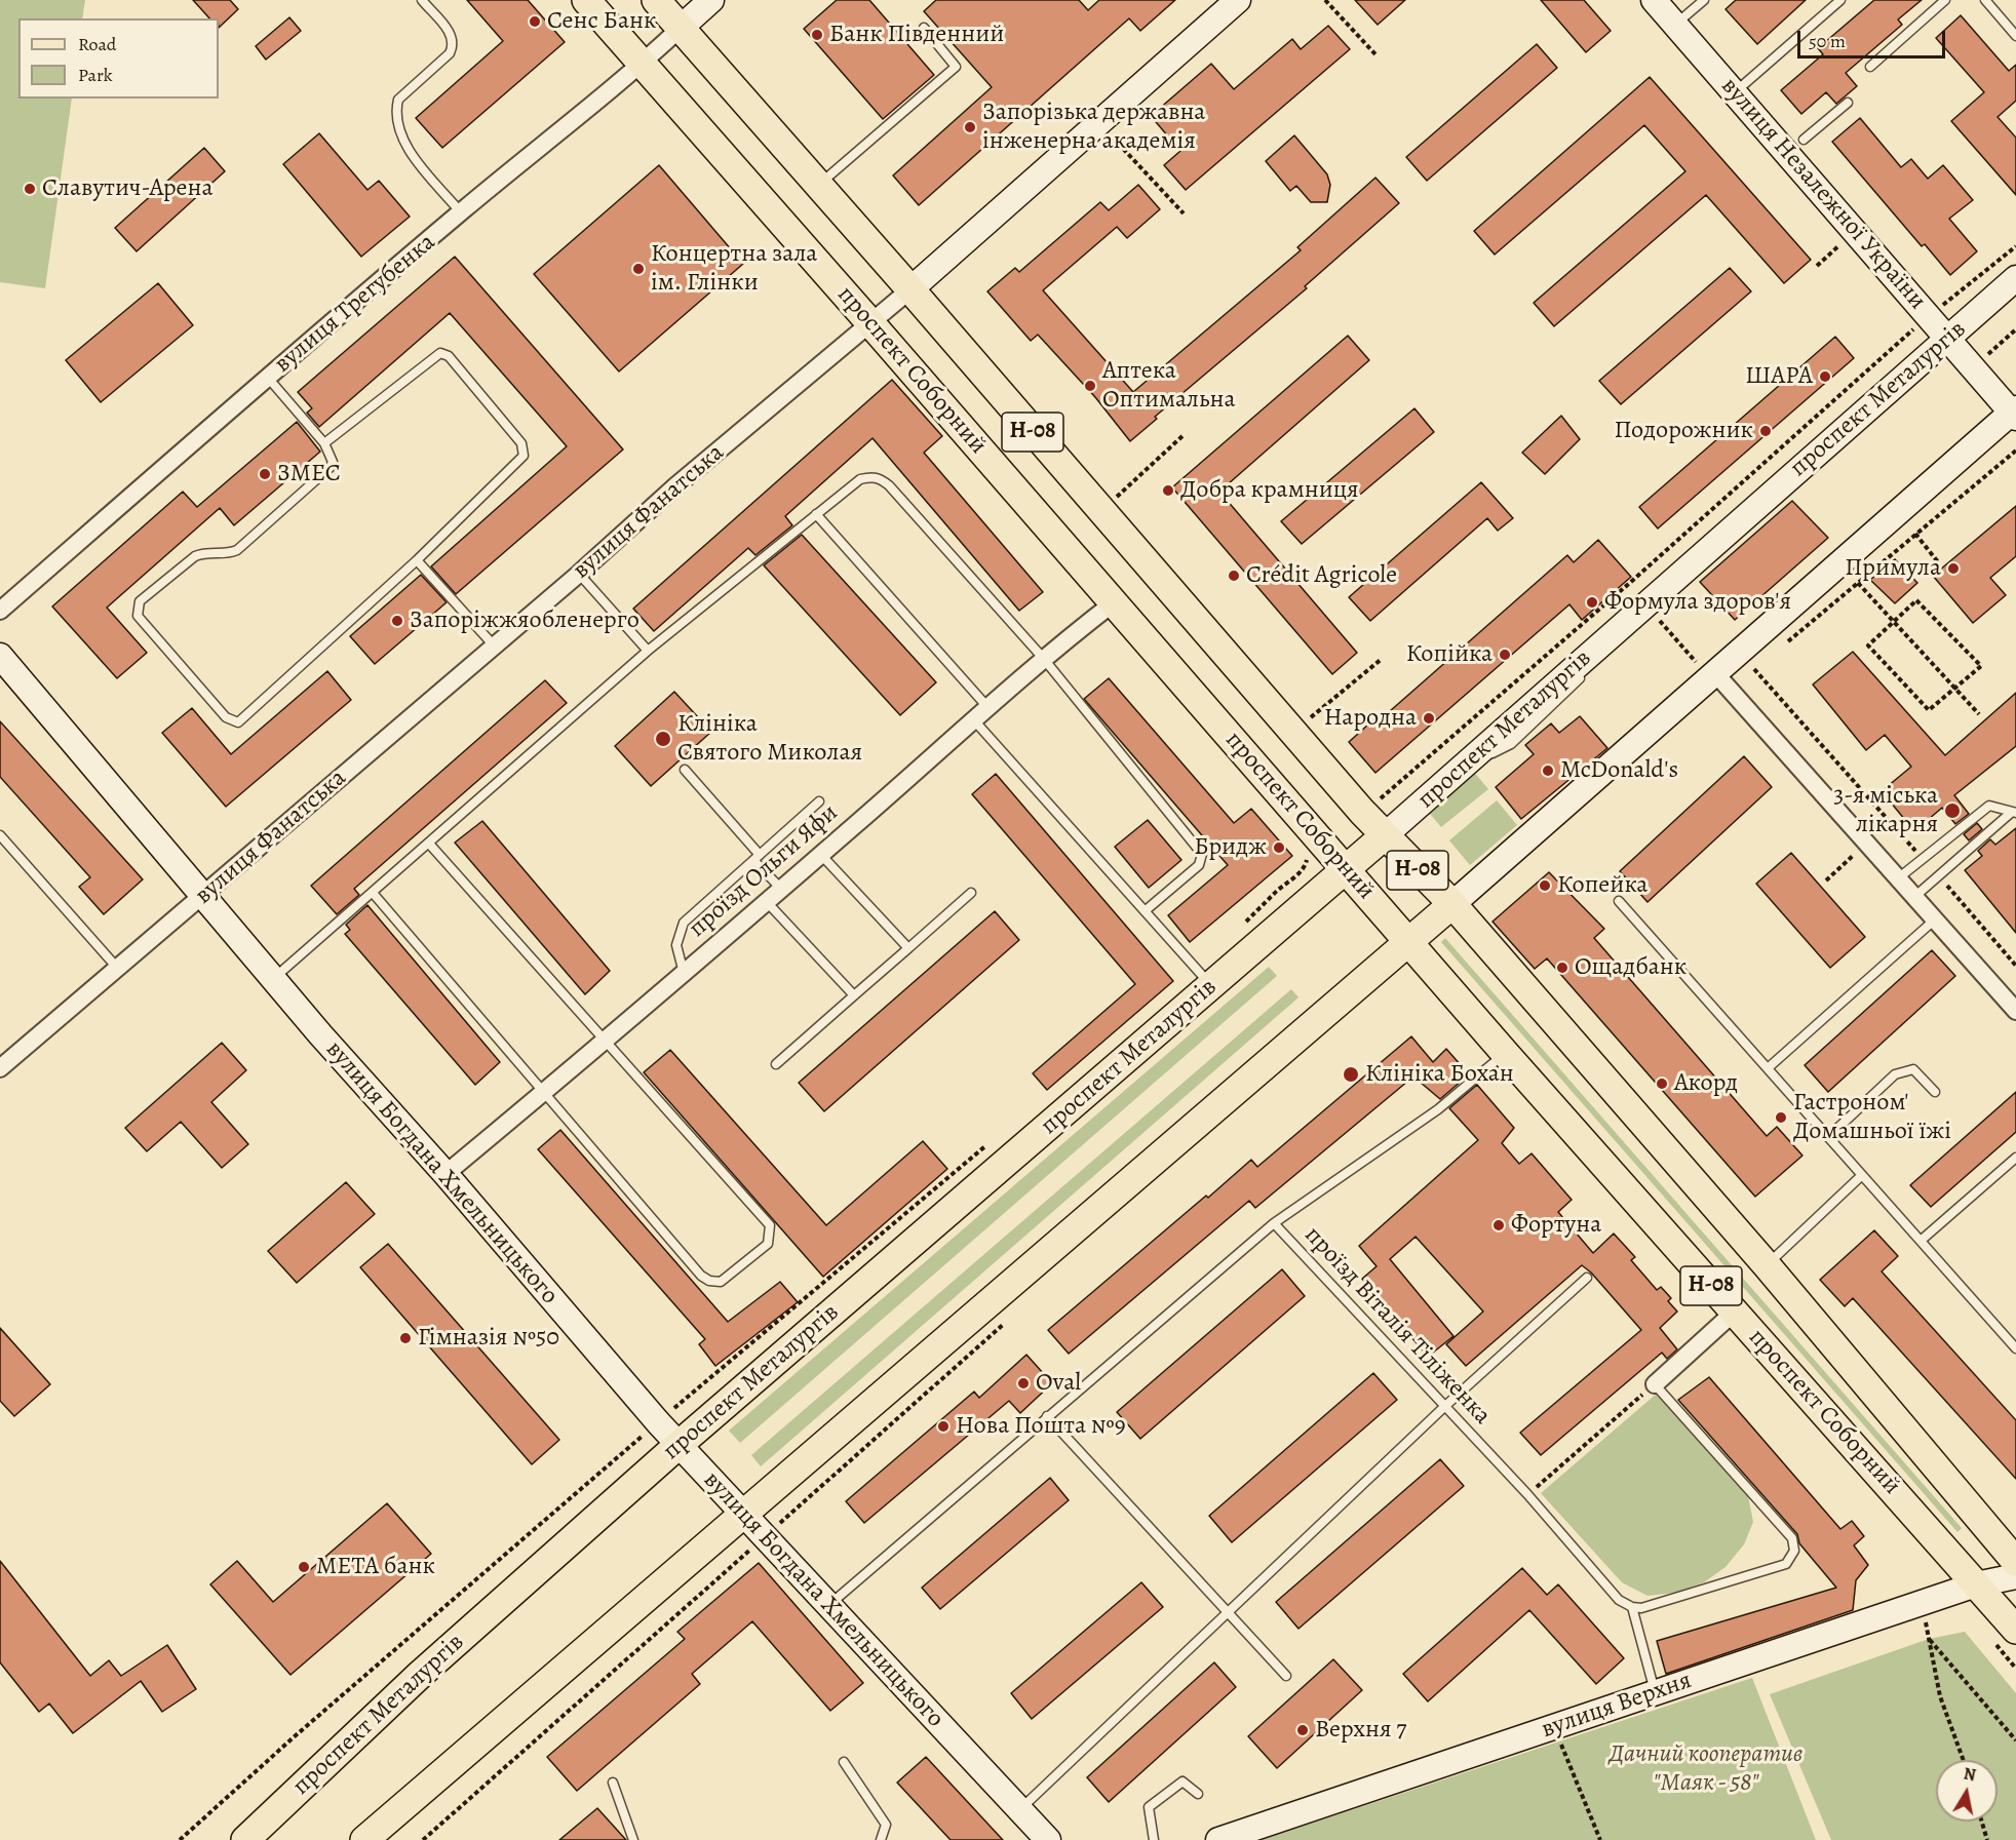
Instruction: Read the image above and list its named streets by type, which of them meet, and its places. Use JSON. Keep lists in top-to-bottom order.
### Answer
{
  "streets": {
    "main road": [
      "вулиця Незалежної України",
      "вулиця Трегубенка",
      "проспект Соборний",
      "проспект Металургів",
      "Н-08",
      "вулиця Фанатська",
      "вулиця Богдана Хмельницького",
      "вулиця Верхня"
    ],
    "street": ["проїзд Ольги Яфи"],
    "lane": ["проїзд Віталія Тіліженка"]
  },
  "crossings": [
    ["вулиця Незалежної України", "проспект Металургів"],
    ["вулиця Трегубенка", "проспект Соборний"],
    ["проспект Соборний", "проспект Металургів"],
    ["проспект Соборний", "вулиця Фанатська"],
    ["проспект Соборний", "проїзд Ольги Яфи"],
    ["проспект Соборний", "вулиця Верхня"],
    ["проспект Металургів", "вулиця Богдана Хмельницького"],
    ["вулиця Фанатська", "вулиця Богдана Хмельницького"],
    ["проїзд Ольги Яфи", "вулиця Богдана Хмельницького"],
    ["вулиця Богдана Хмельницького", "проїзд Віталія Тіліженка"]
  ],
  "parks": ["Дачний кооператив \"Маяк - 58\""],
  "places": [
    "Сенс Банк",
    "Банк Південний",
    "Запорізька державна інженерна академія",
    "Славутич-Арена",
    "Концертна зала ім. Глінки",
    "ШАРА",
    "Аптека Оптимальна",
    "Подорожник",
    "ЗМЕС",
    "Добра крамниця",
    "Примула",
    "Crédit Agricole",
    "Формула здоров'я",
    "Запоріжжяобленерго",
    "Копійка",
    "Народна",
    "Клініка Святого Миколая",
    "McDonald's",
    "3-я міська лікарня",
    "Бридж",
    "Копейка",
    "Ощадбанк",
    "Клініка Бохан",
    "Акорд",
    "Гастроном' Домашньої їжі",
    "Фортуна",
    "Гімназія №50",
    "Oval",
    "Нова Пошта №9",
    "МЕТА банк",
    "Верхня 7"
  ],
  "legend": ["Road", "Park"],
  "scale_bar": "50 m",
  "north": "top"
}
